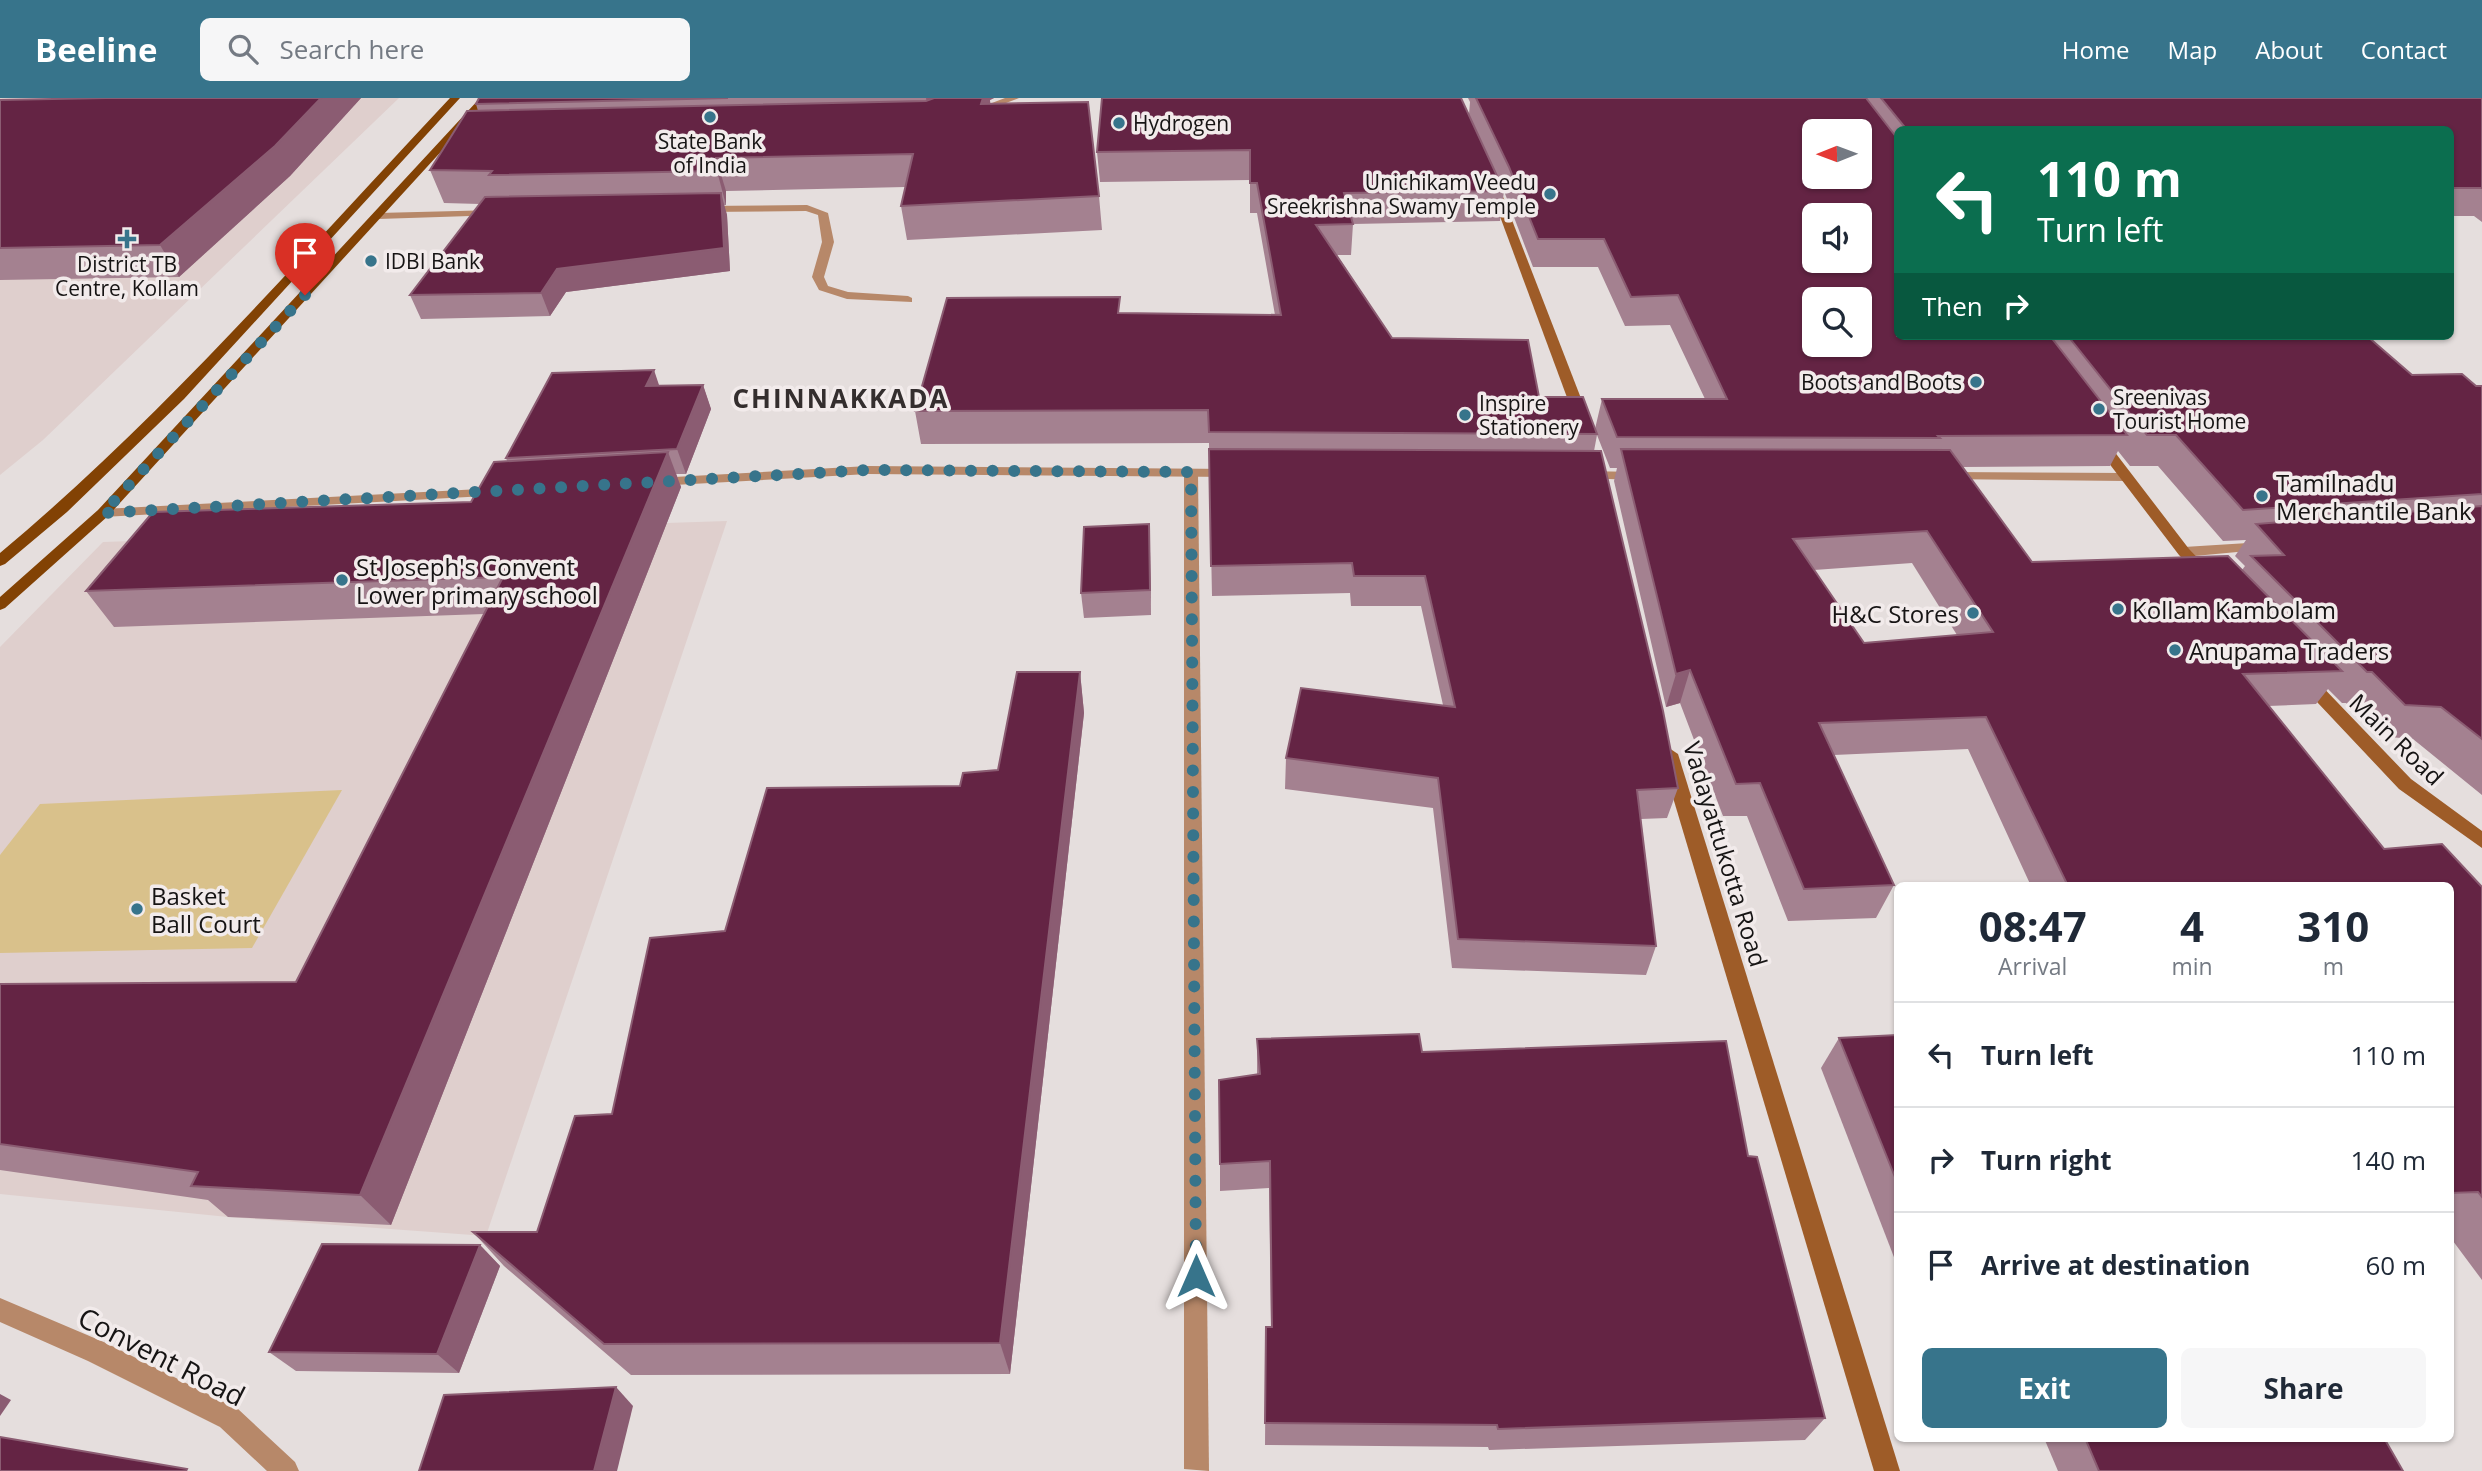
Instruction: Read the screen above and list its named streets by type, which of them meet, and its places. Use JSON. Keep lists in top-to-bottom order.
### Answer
{
  "streets": {
    "street": ["Main Road", "Vadayattukotta Road", "Convent Road"]
  },
  "districts": ["CHINNAKKADA"],
  "places": {
    "other": [
      "State Bank of India",
      "Hydrogen",
      "Unichikam Veedu Sreekrishna Swamy Temple",
      "IDBI Bank",
      "Boots and Boots",
      "Sreenivas Tourist Home",
      "Inspire Stationery",
      "Tamilnadu Merchantile Bank",
      "St Joseph's Convent Lower primary school",
      "Kollam Kambolam",
      "H&C Stores",
      "Anupama Traders",
      "Basket Ball Court"
    ],
    "health": ["District TB Centre, Kollam"]
  },
  "north": "left",
  "page": {
    "header": "Beeline",
    "search": "Search here",
    "nav": [
      "Home",
      "Map",
      "About",
      "Contact"
    ],
    "turn": ["110 m", "Turn left"],
    "then": "Then",
    "eta": [
      "08:47",
      "Arrival",
      "4",
      "min",
      "310",
      "m"
    ],
    "list": [
      {
        "name": "Turn left",
        "value": "110 m"
      },
      {
        "name": "Turn right",
        "value": "140 m"
      },
      {
        "name": "Arrive at destination",
        "value": "60 m"
      }
    ],
    "buttons": ["Exit", "Share"]
  }
}
